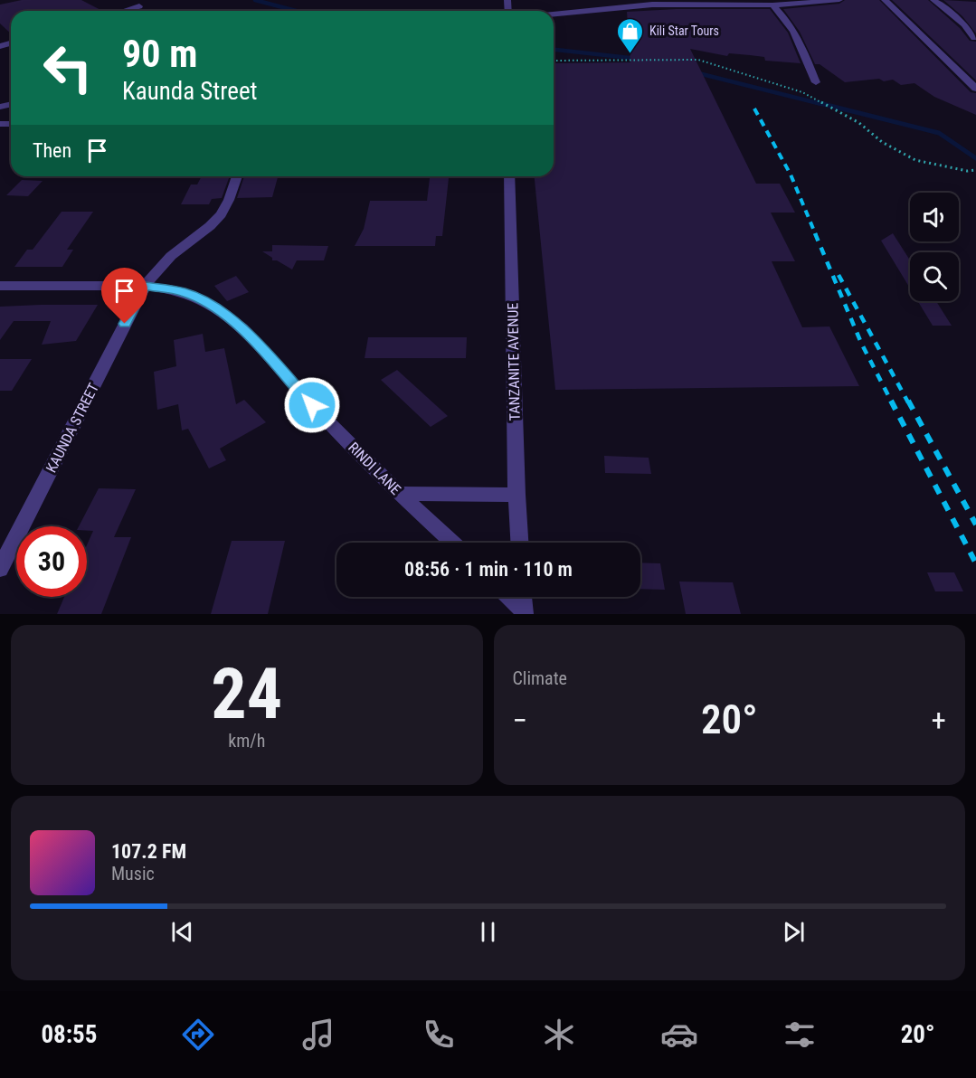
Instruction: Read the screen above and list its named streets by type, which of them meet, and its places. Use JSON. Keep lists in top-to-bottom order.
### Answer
{
  "streets": {
    "street": ["TANZANITE AVENUE", "KAUNDA STREET", "RINDI LANE"]
  },
  "crossings": [
    ["KAUNDA STREET", "RINDI LANE"]
  ],
  "places": {
    "shop": ["Kili Star Tours"]
  },
  "page": {
    "turn": ["90 m", "Kaunda Street"],
    "then": "Then",
    "limit": "30",
    "trip": "08:56 · 1 min · 110 m",
    "tile": [
      ["24", "km/h"],
      "Climate"
    ],
    "heat": ["−", "20°", "+"],
    "song": ["107.2 FM", "Music"],
    "tabs": ["08:55", "20°"]
  }
}
